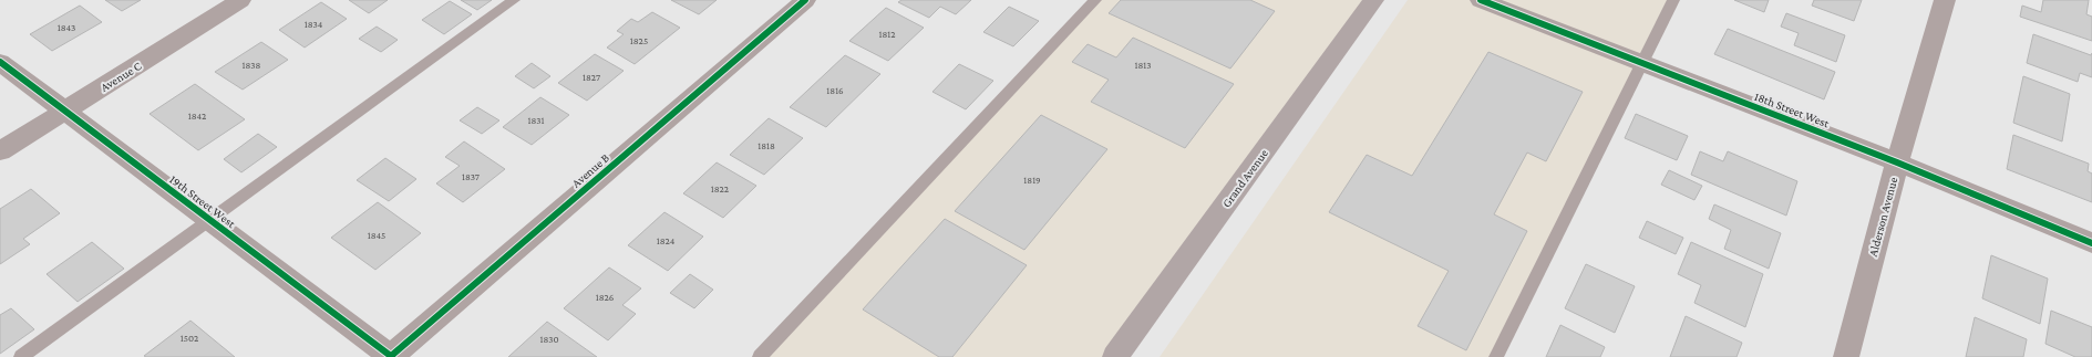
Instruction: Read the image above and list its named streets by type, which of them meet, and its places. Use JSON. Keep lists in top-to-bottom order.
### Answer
{
  "streets": {
    "main road": ["Grand Avenue"],
    "street": [
      "Avenue C",
      "18th Street West",
      "Avenue B",
      "19th Street West",
      "Alderson Avenue"
    ]
  },
  "crossings": [
    ["Avenue C", "19th Street West"],
    ["18th Street West", "Alderson Avenue"],
    ["Avenue B", "19th Street West"]
  ],
  "house_numbers": [
    "1834",
    "1843",
    "1812",
    "1825",
    "1838",
    "1813",
    "1827",
    "1816",
    "1842",
    "1831",
    "1818",
    "1837",
    "1819",
    "1822",
    "1845",
    "1824",
    "1826",
    "1502",
    "1830"
  ]
}
